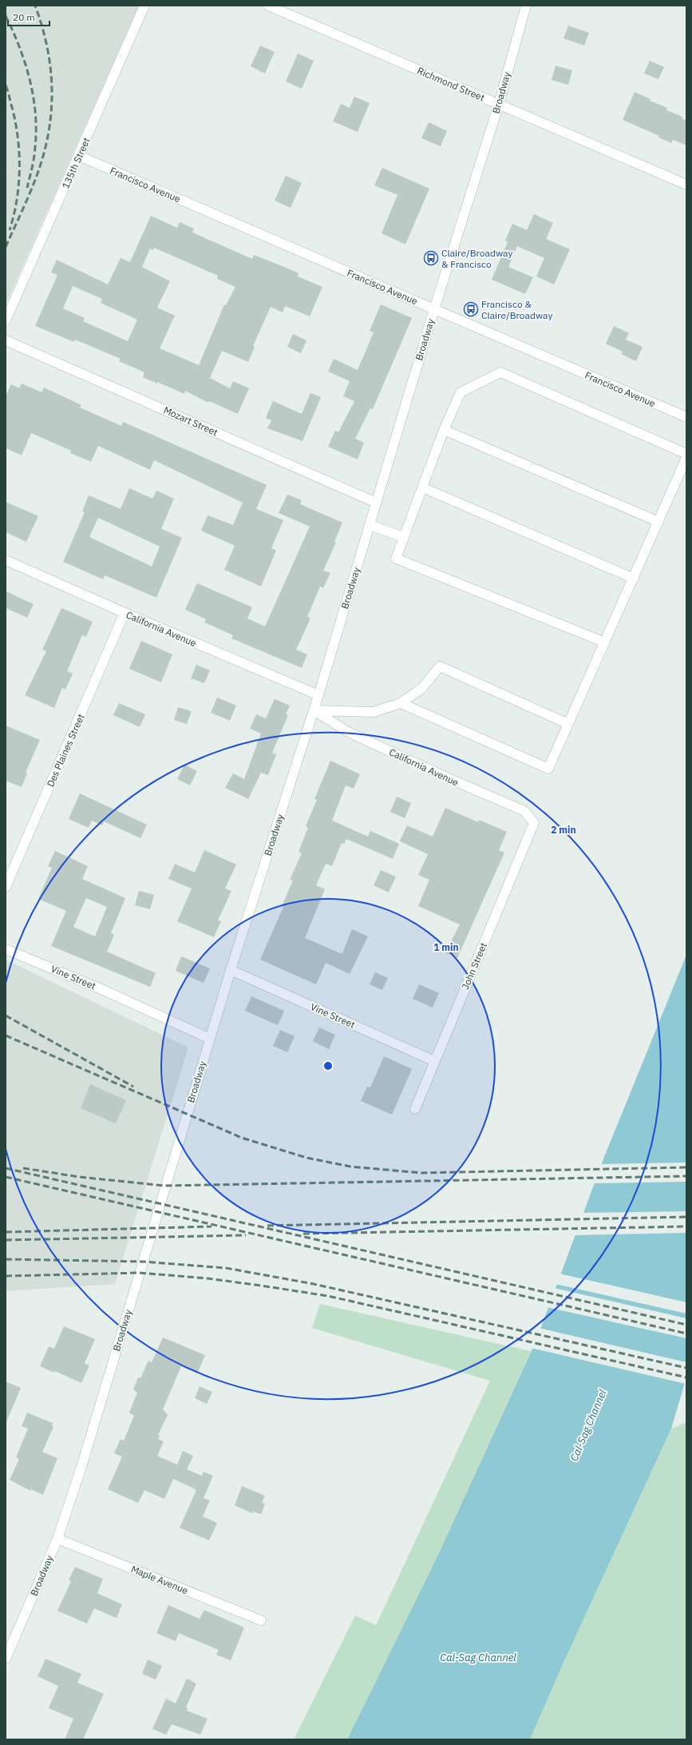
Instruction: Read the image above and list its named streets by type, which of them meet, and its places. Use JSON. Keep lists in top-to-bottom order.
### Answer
{
  "streets": {
    "street": [
      "Richmond Street",
      "Broadway",
      "135th Street",
      "Francisco Avenue",
      "Mozart Street",
      "California Avenue",
      "Des Plaines Street",
      "John Street",
      "Vine Street",
      "Maple Avenue"
    ]
  },
  "crossings": [
    ["Richmond Street", "Broadway"],
    ["Broadway", "Francisco Avenue"],
    ["Broadway", "Mozart Street"],
    ["Broadway", "California Avenue"],
    ["Broadway", "Vine Street"],
    ["Broadway", "Maple Avenue"],
    ["135th Street", "Francisco Avenue"],
    ["California Avenue", "Des Plaines Street"],
    ["California Avenue", "John Street"],
    ["John Street", "Vine Street"]
  ],
  "water": ["Cal-Sag Channel"],
  "places": {
    "bus stop": ["Claire/Broadway & Francisco", "Francisco & Claire/Broadway"]
  },
  "scale_bar": "20 m",
  "rings": ["2 min", "1 min"]
}
